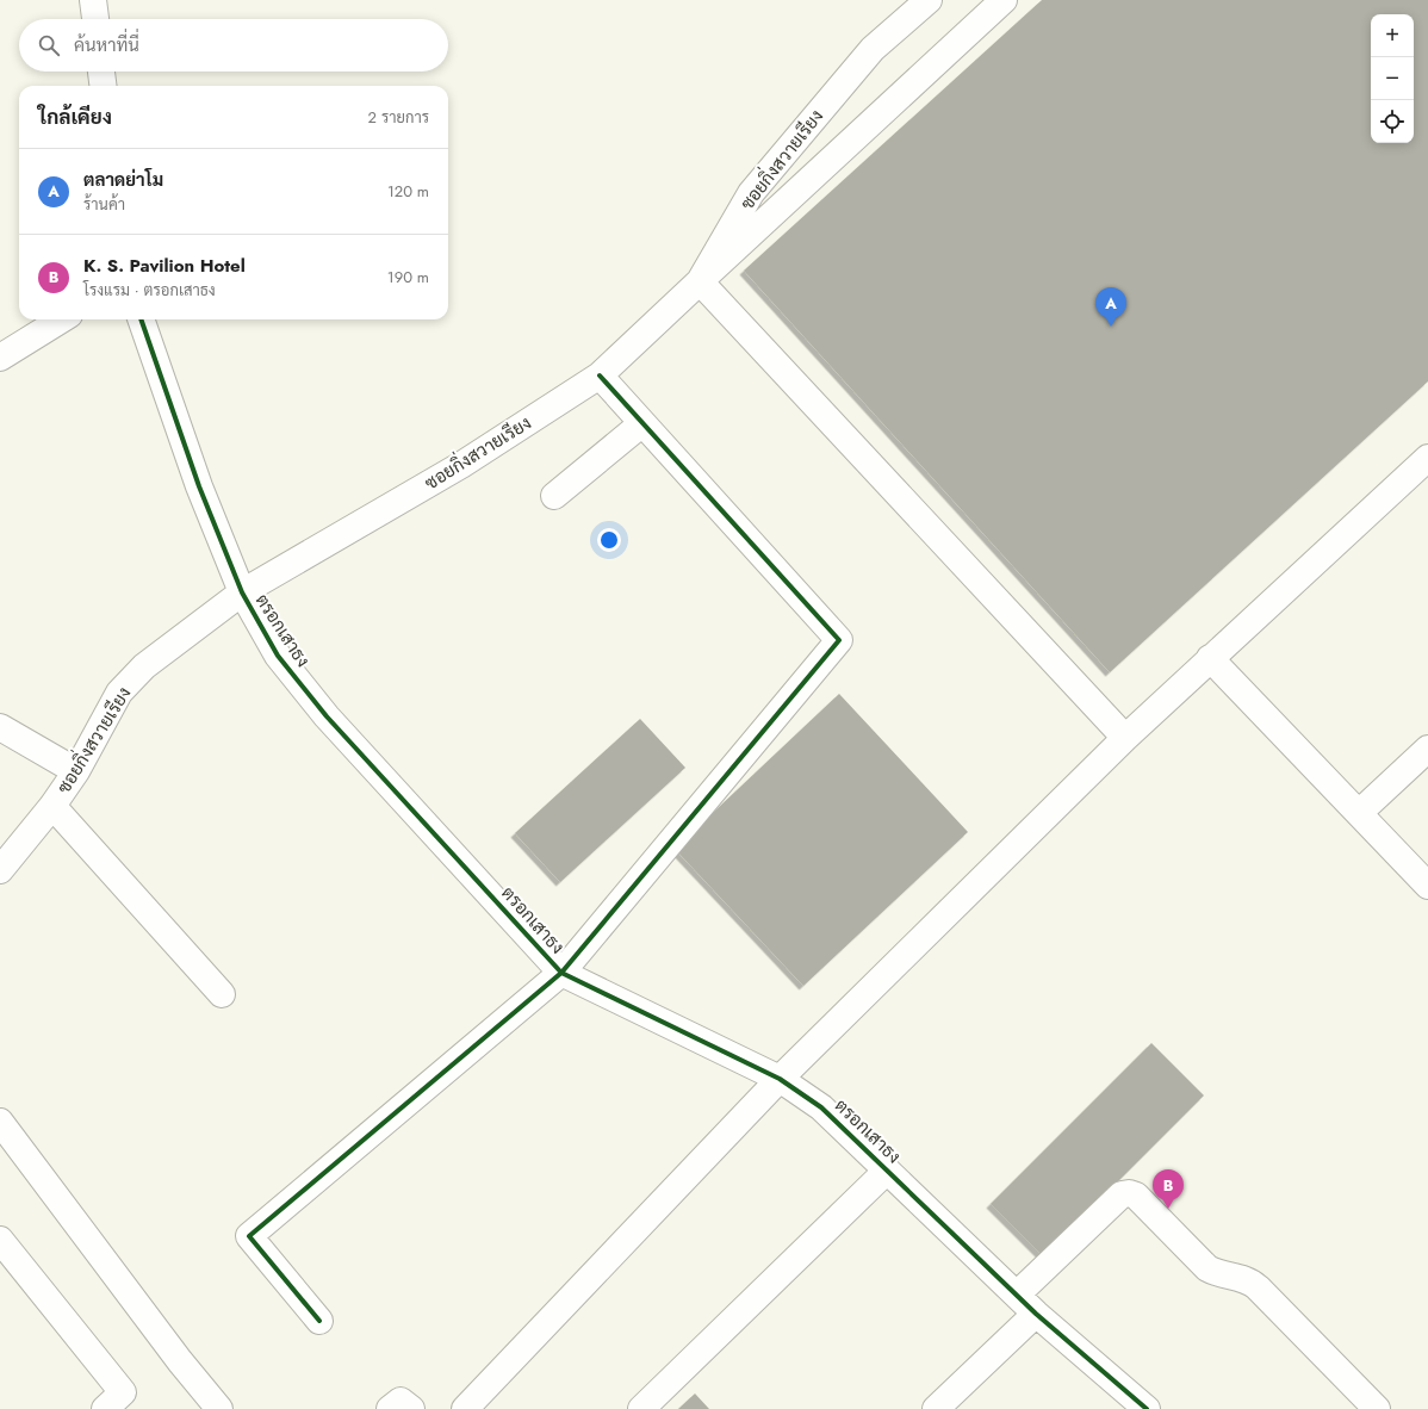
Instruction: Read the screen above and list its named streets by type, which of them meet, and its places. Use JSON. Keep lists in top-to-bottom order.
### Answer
{
  "streets": {
    "street": ["ซอยกิ่งสวายเรียง", "ตรอกเสาธง"]
  },
  "crossings": [
    ["ซอยกิ่งสวายเรียง", "ตรอกเสาธง"]
  ],
  "page": {
    "map_buttons": ["+", "−"],
    "search": "ค้นหาที่นี่",
    "heading": ["ใกล้เคียง", "2 รายการ"],
    "list": [
      {
        "mark": "A",
        "name": "ตลาดย่าโม",
        "note": "ร้านค้า",
        "value": "120 m"
      },
      {
        "mark": "B",
        "name": "K. S. Pavilion Hotel",
        "note": "โรงแรม · ตรอกเสาธง",
        "value": "190 m"
      }
    ],
    "pins": ["A", "B"]
  }
}
